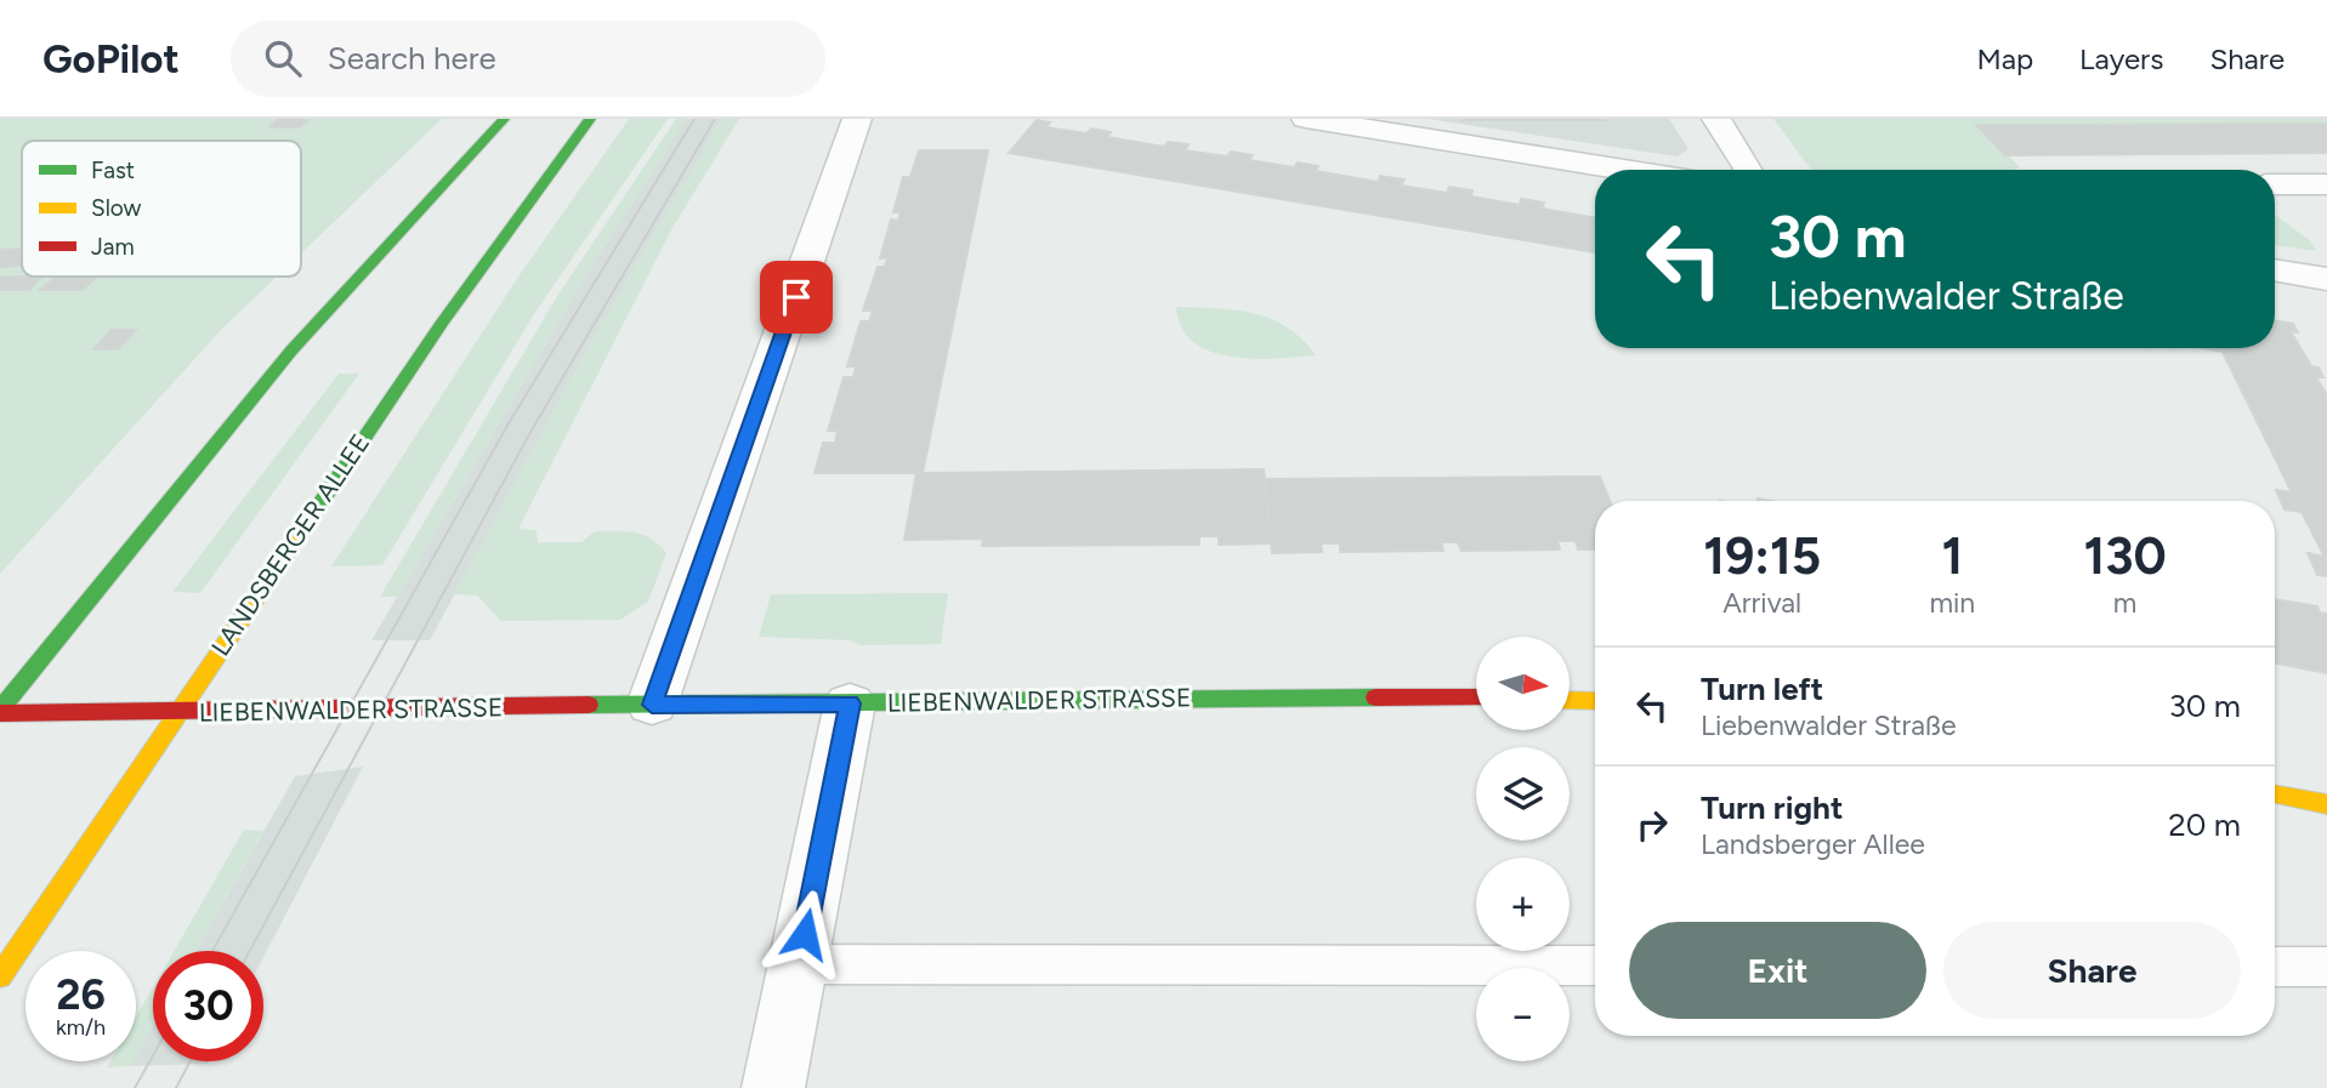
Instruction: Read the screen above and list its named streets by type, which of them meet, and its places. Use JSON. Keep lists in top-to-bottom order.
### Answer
{
  "streets": {
    "main road": ["LANDSBERGER ALLEE", "LIEBENWALDER STRASSE"]
  },
  "crossings": [
    ["LANDSBERGER ALLEE", "LIEBENWALDER STRASSE"]
  ],
  "legend": ["Fast", "Slow", "Jam"],
  "north": "right",
  "page": {
    "header": "GoPilot",
    "search": "Search here",
    "nav": ["Map", "Layers", "Share"],
    "turn": ["30 m", "Liebenwalder Straße"],
    "eta": [
      "19:15",
      "Arrival",
      "1",
      "min",
      "130",
      "m"
    ],
    "map_buttons": ["+", "−"],
    "list": [
      {
        "name": "Turn left",
        "note": "Liebenwalder Straße",
        "value": "30 m"
      },
      {
        "name": "Turn right",
        "note": "Landsberger Allee",
        "value": "20 m"
      }
    ],
    "buttons": ["Exit", "Share"],
    "speed": "26 km/h",
    "limit": "30"
  }
}
